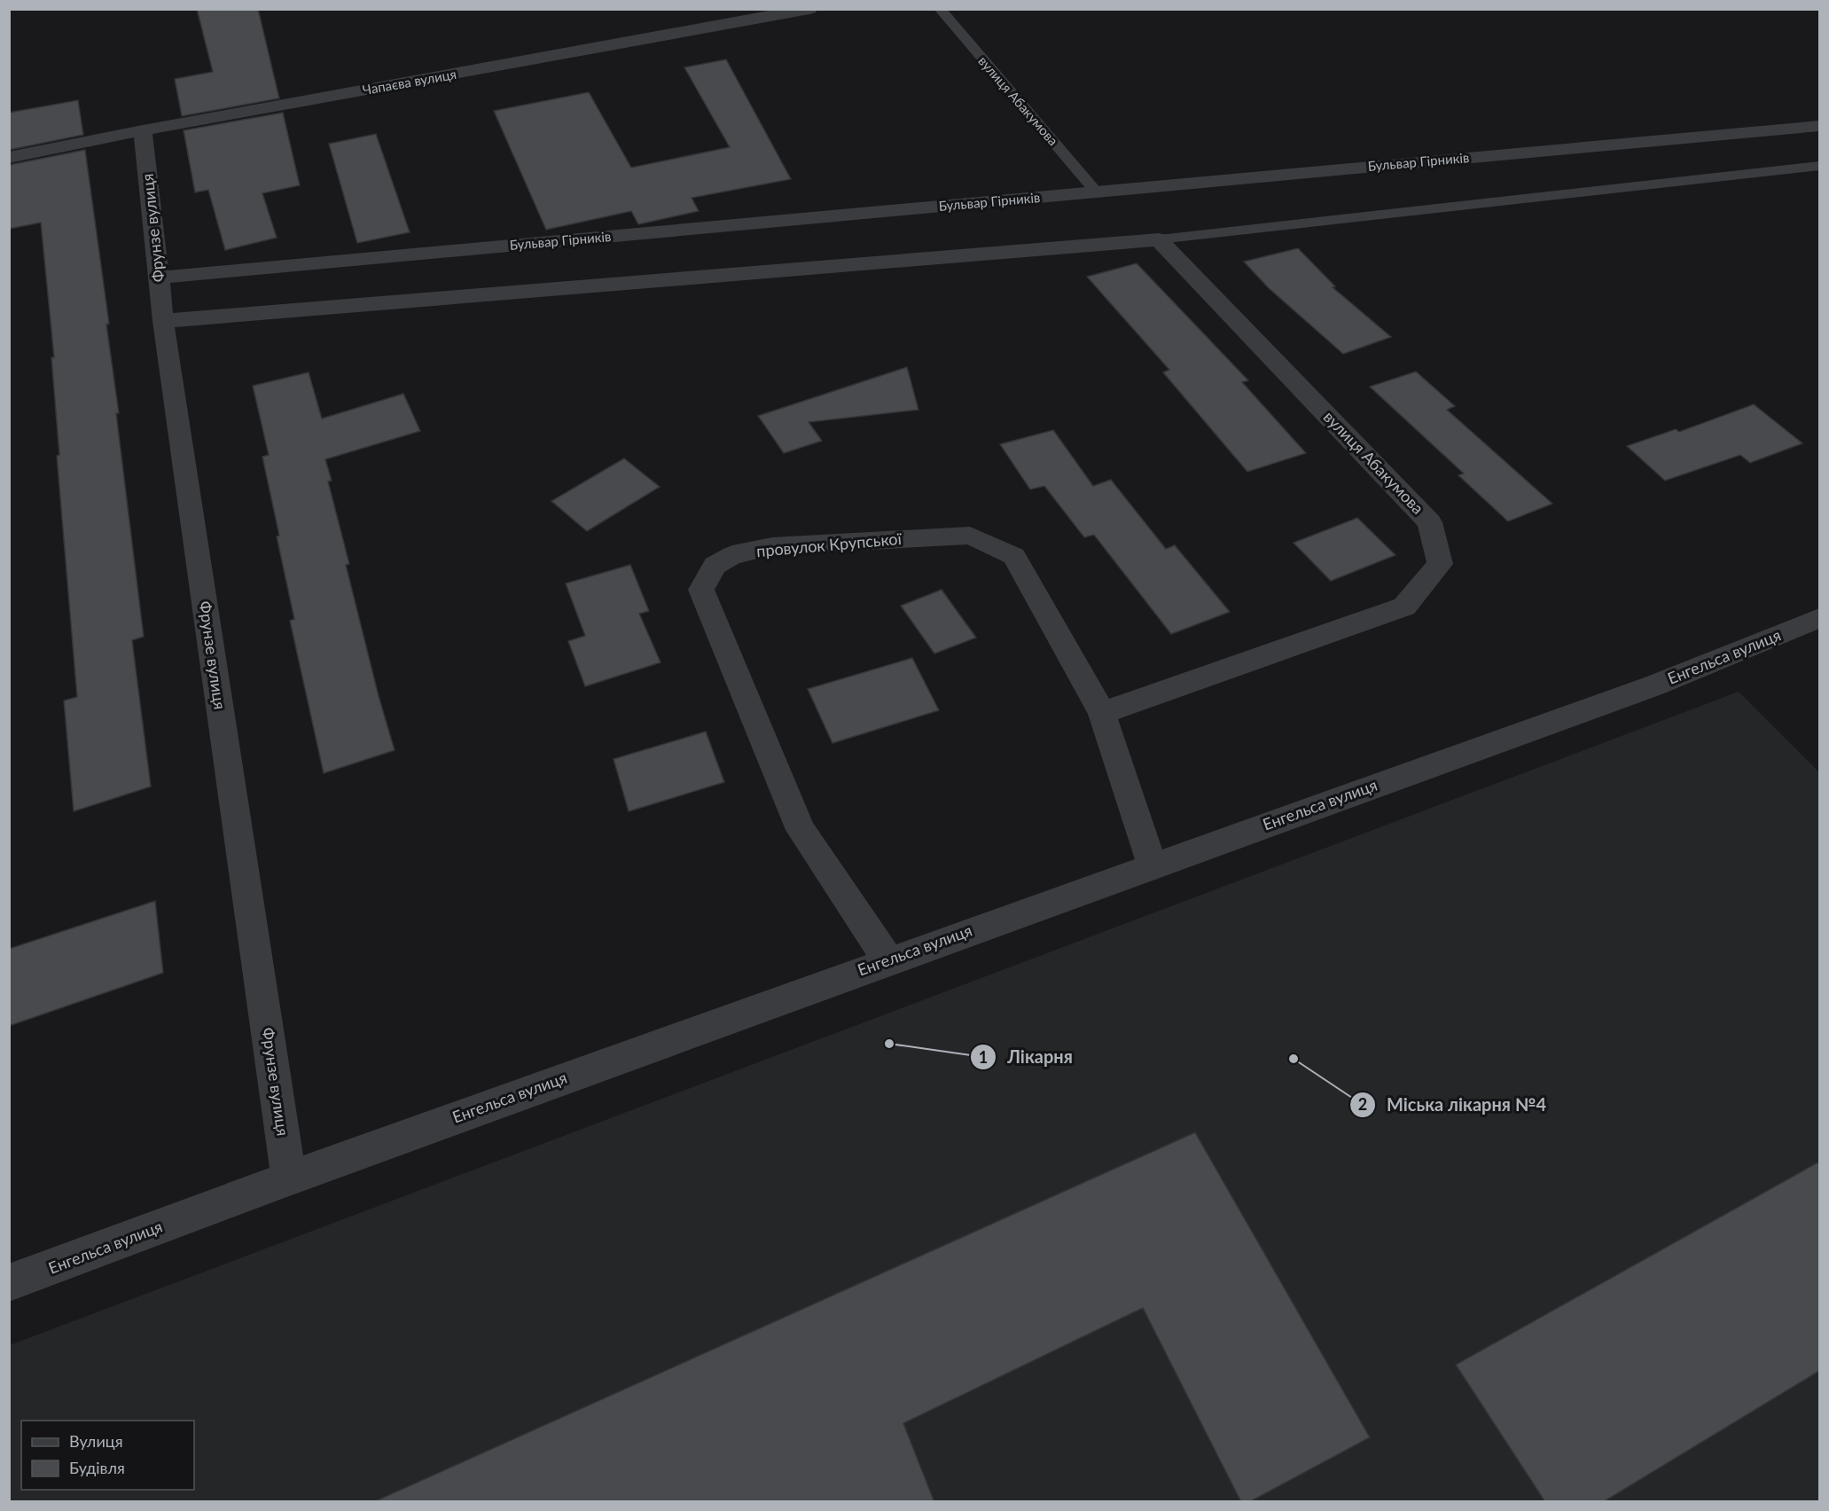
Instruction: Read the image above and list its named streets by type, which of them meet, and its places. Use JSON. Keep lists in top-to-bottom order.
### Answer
{
  "streets": {
    "street": [
      "Чапаєва вулиця",
      "вулиця Абакумова",
      "Бульвар Гірників",
      "Фрунзе вулиця",
      "провулок Крупської",
      "Енгельса вулиця"
    ]
  },
  "crossings": [
    ["Чапаєва вулиця", "Фрунзе вулиця"],
    ["вулиця Абакумова", "Бульвар Гірників"],
    ["вулиця Абакумова", "провулок Крупської"],
    ["Бульвар Гірників", "Фрунзе вулиця"],
    ["Фрунзе вулиця", "Енгельса вулиця"],
    ["провулок Крупської", "Енгельса вулиця"]
  ],
  "places": ["Лікарня", "Міська лікарня №4"],
  "legend": ["Вулиця", "Будівля"]
}
